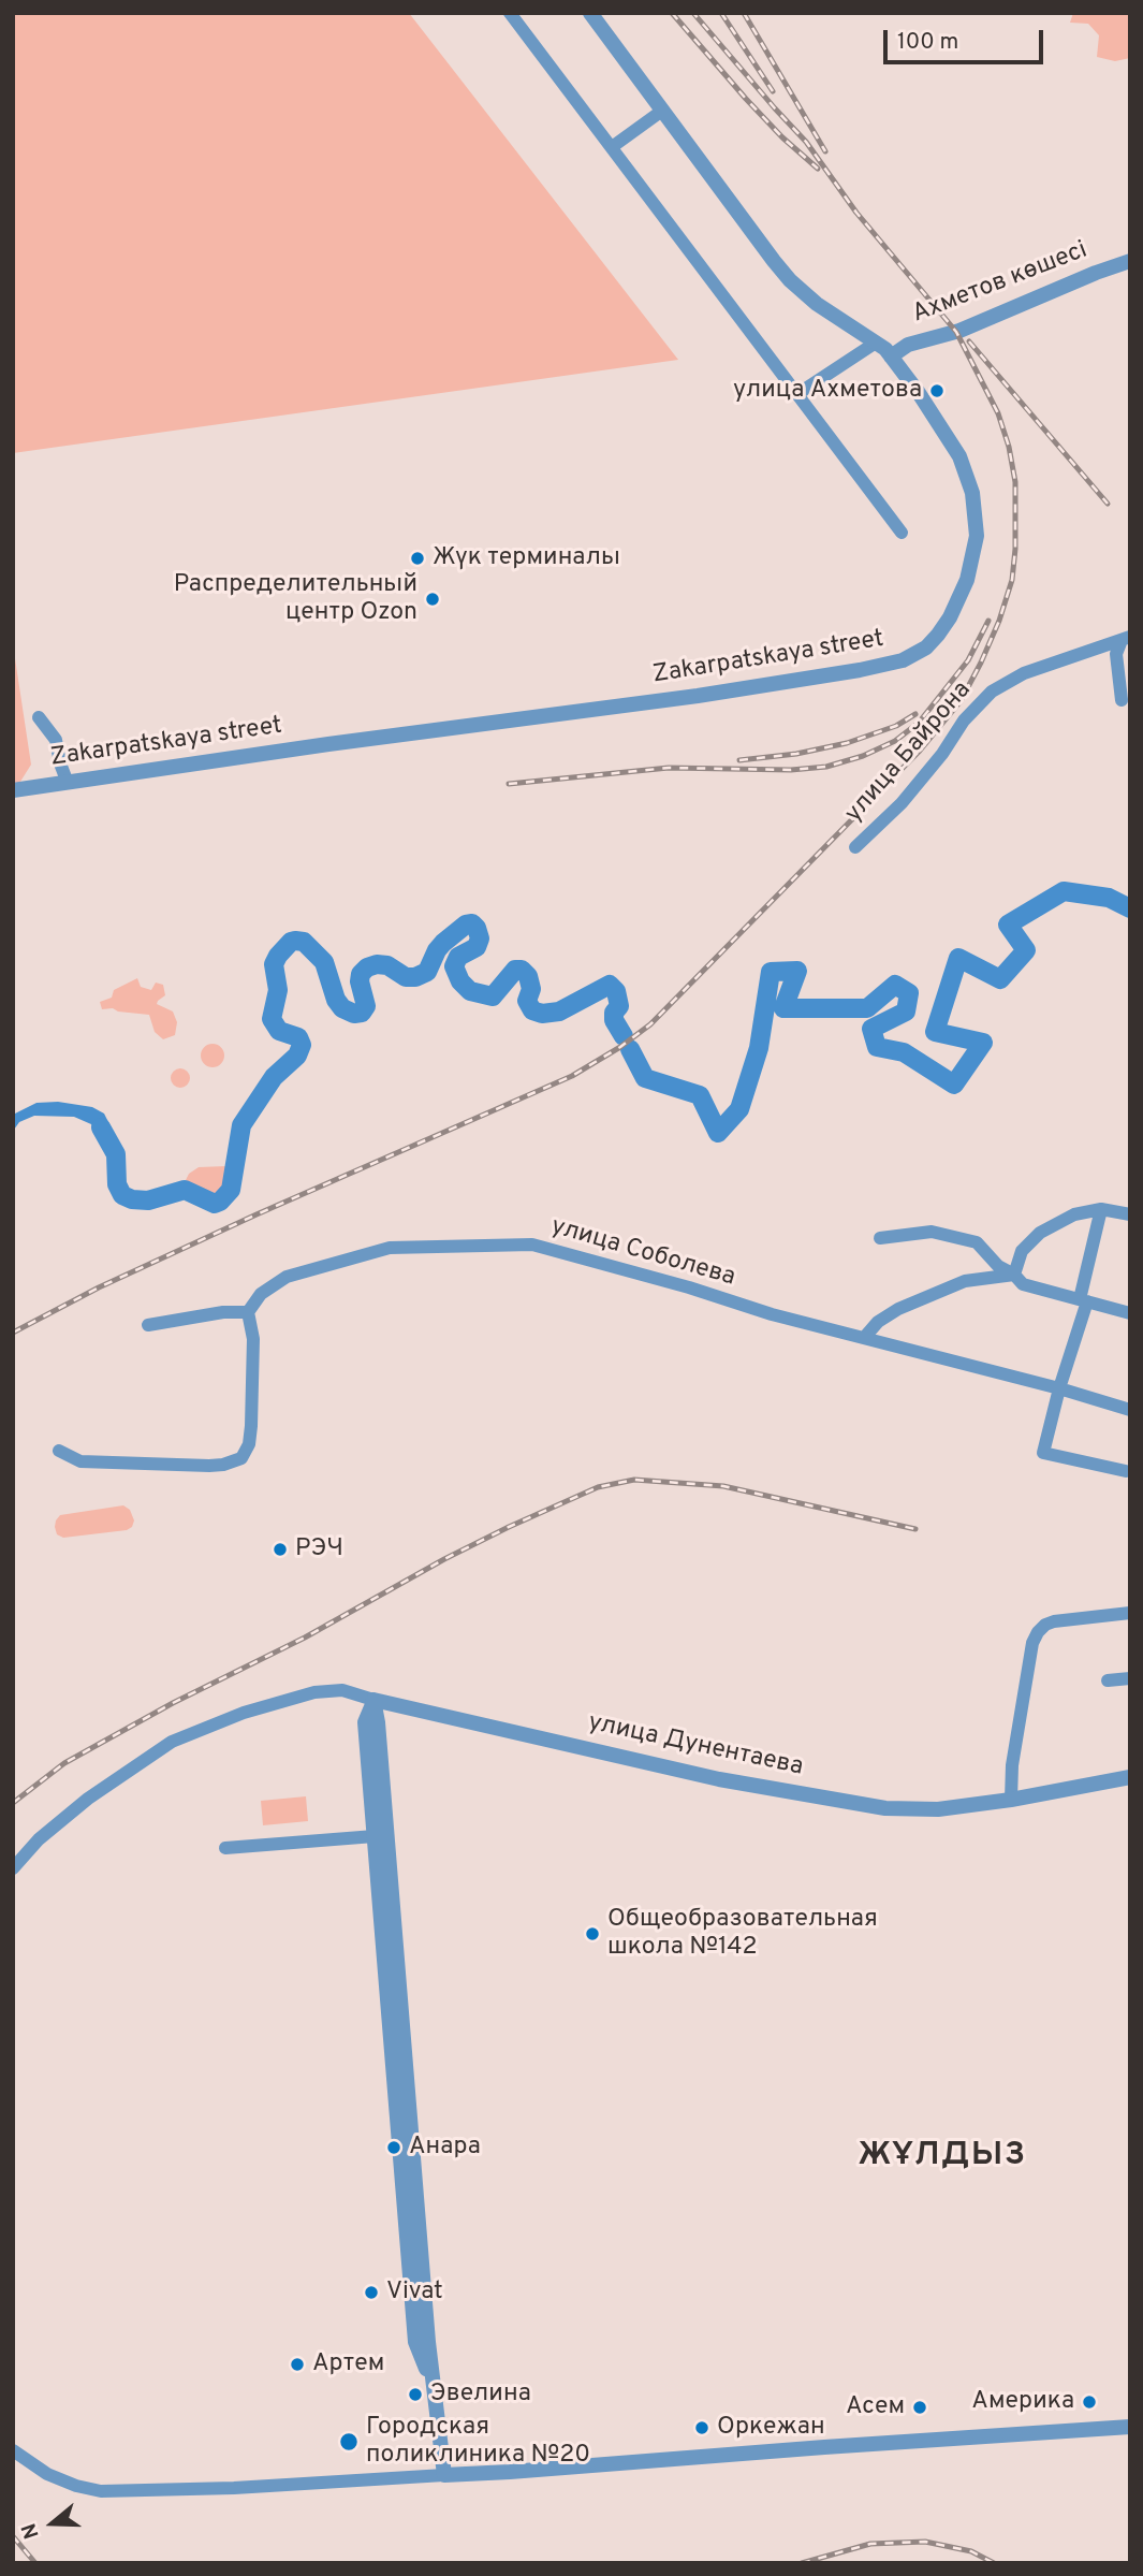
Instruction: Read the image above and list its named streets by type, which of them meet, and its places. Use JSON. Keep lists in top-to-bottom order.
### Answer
{
  "streets": {
    "street": [
      "Ахметов көшесі",
      "Zakarpatskaya street",
      "улица Байрона",
      "улица Соболева",
      "улица Дунентаева"
    ]
  },
  "crossings": [
    ["Ахметов көшесі", "Zakarpatskaya street"]
  ],
  "districts": ["ЖҰЛДЫЗ"],
  "places": [
    "улица Ахметова",
    "Жүк терминалы",
    "Распределительный центр Ozon",
    "РЭЧ",
    "Общеобразовательная школа №142",
    "Анара",
    "Vivat",
    "Артем",
    "Эвелина",
    "Америка",
    "Асем",
    "Оркежан",
    "Городская поликлиника №20"
  ],
  "scale_bar": "100 m",
  "north": "left"
}
